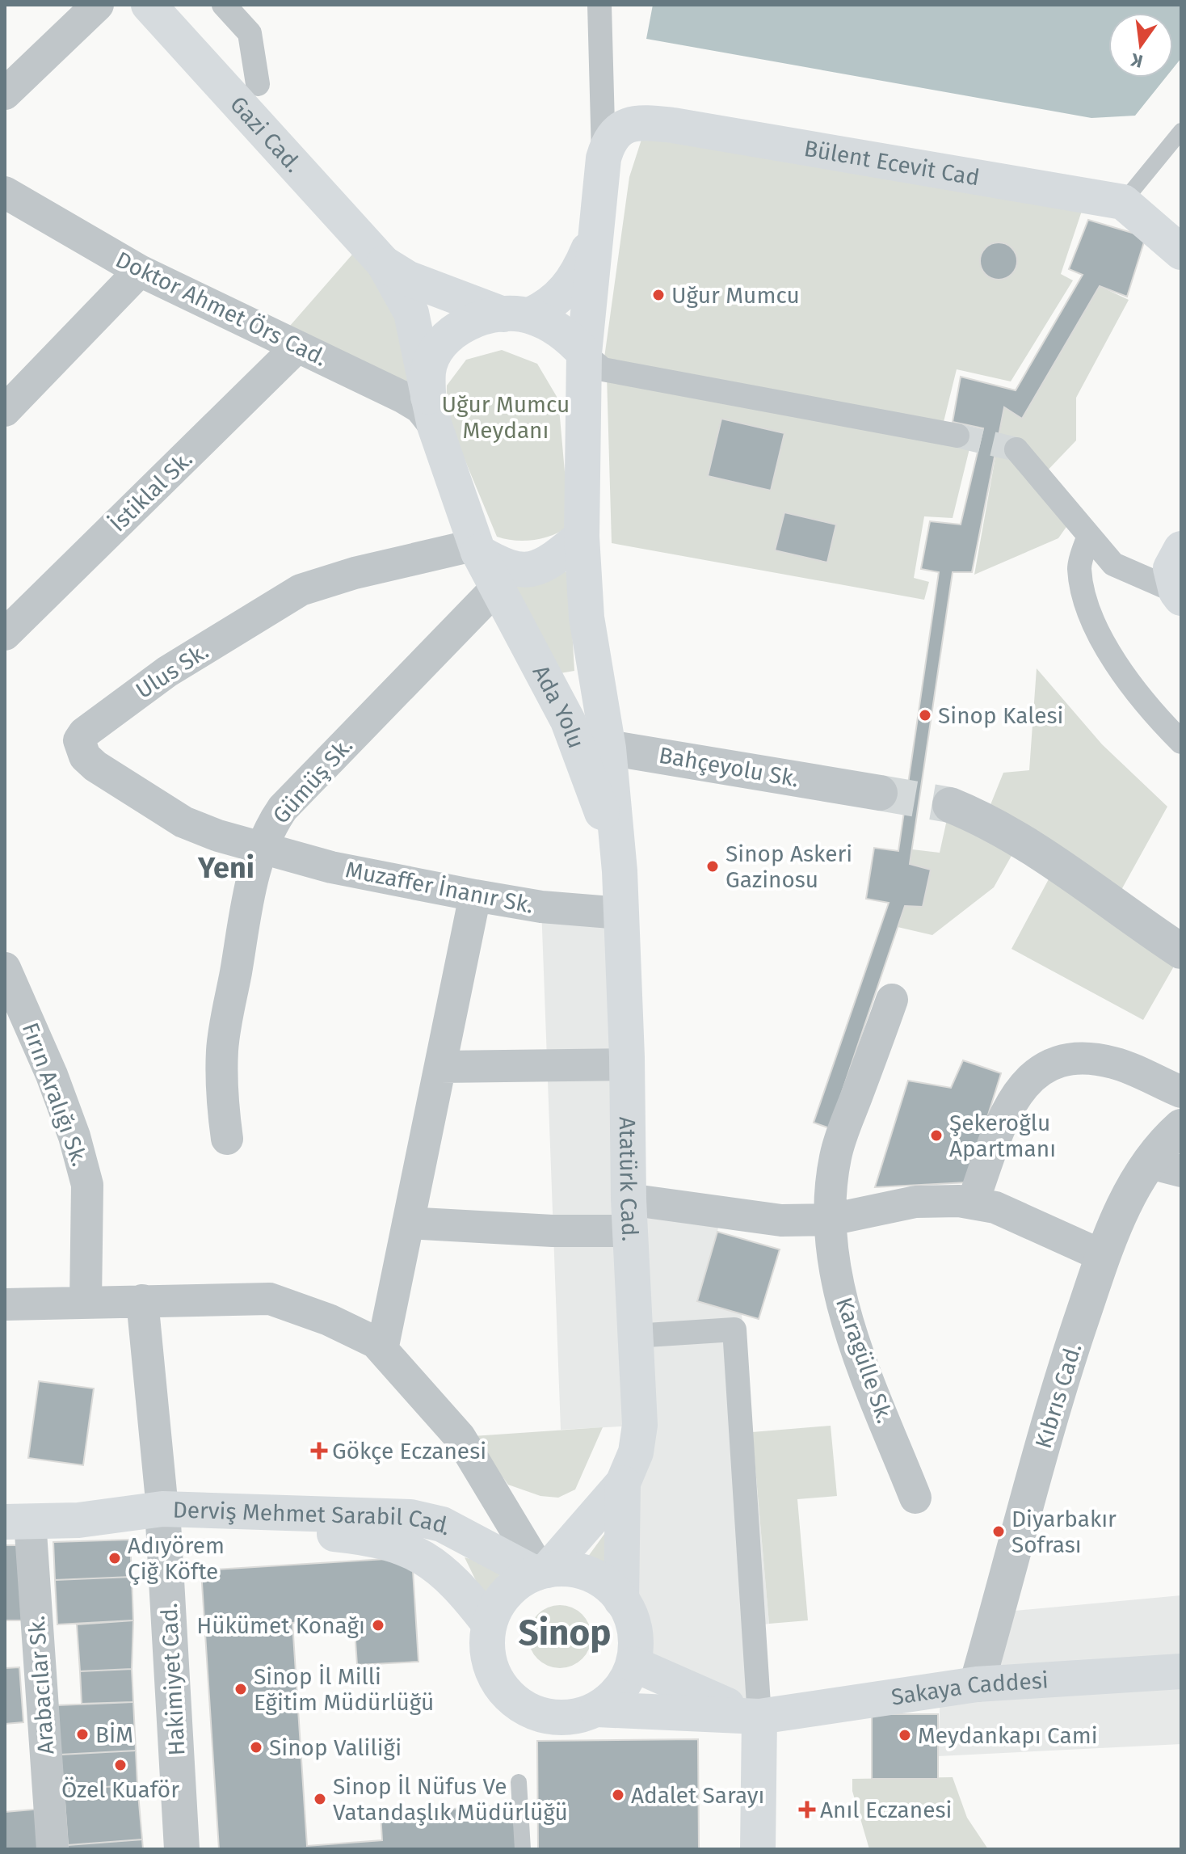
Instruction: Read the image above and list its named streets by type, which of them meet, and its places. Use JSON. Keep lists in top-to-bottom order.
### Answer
{
  "streets": {
    "main road": [
      "Gazi Cad.",
      "Bülent Ecevit Cad",
      "Ada Yolu",
      "Atatürk Cad.",
      "Derviş Mehmet Sarabil Cad.",
      "Sakaya Caddesi"
    ],
    "street": [
      "Doktor Ahmet Örs Cad.",
      "İstiklal Sk.",
      "Ulus Sk.",
      "Bahçeyolu Sk.",
      "Gümüş Sk.",
      "Muzaffer İnanır Sk.",
      "Fırın Aralığı Sk.",
      "Karagülle Sk.",
      "Kıbrıs Cad.",
      "Hakimiyet Cad.",
      "Arabacılar Sk."
    ]
  },
  "crossings": [
    ["Gazi Cad.", "Ada Yolu"],
    ["Doktor Ahmet Örs Cad.", "İstiklal Sk."],
    ["Doktor Ahmet Örs Cad.", "Ada Yolu"],
    ["Ulus Sk.", "Ada Yolu"],
    ["Ulus Sk.", "Gümüş Sk."],
    ["Ulus Sk.", "Muzaffer İnanır Sk."],
    ["Ada Yolu", "Bahçeyolu Sk."],
    ["Ada Yolu", "Gümüş Sk."],
    ["Ada Yolu", "Atatürk Cad."],
    ["Gümüş Sk.", "Muzaffer İnanır Sk."],
    ["Muzaffer İnanır Sk.", "Atatürk Cad."],
    ["Kıbrıs Cad.", "Sakaya Caddesi"],
    ["Derviş Mehmet Sarabil Cad.", "Hakimiyet Cad."],
    ["Derviş Mehmet Sarabil Cad.", "Arabacılar Sk."],
    ["Derviş Mehmet Sarabil Cad.", "Sakaya Caddesi"]
  ],
  "districts": ["Yeni", "Sinop"],
  "parks": ["Uğur Mumcu Meydanı"],
  "places": {
    "other": [
      "Uğur Mumcu",
      "Sinop Kalesi",
      "Sinop Askeri Gazinosu",
      "Şekeroğlu Apartmanı",
      "Diyarbakır Sofrası",
      "Adıyörem Çiğ Köfte",
      "Hükümet Konağı",
      "Sinop İl Milli Eğitim Müdürlüğü",
      "BİM",
      "Meydankapı Cami",
      "Sinop Valiliği",
      "Özel Kuaför",
      "Adalet Sarayı",
      "Sinop İl Nüfus Ve Vatandaşlık Müdürlüğü"
    ],
    "health": ["Gökçe Eczanesi", "Anıl Eczanesi"]
  },
  "north": "bottom"
}
